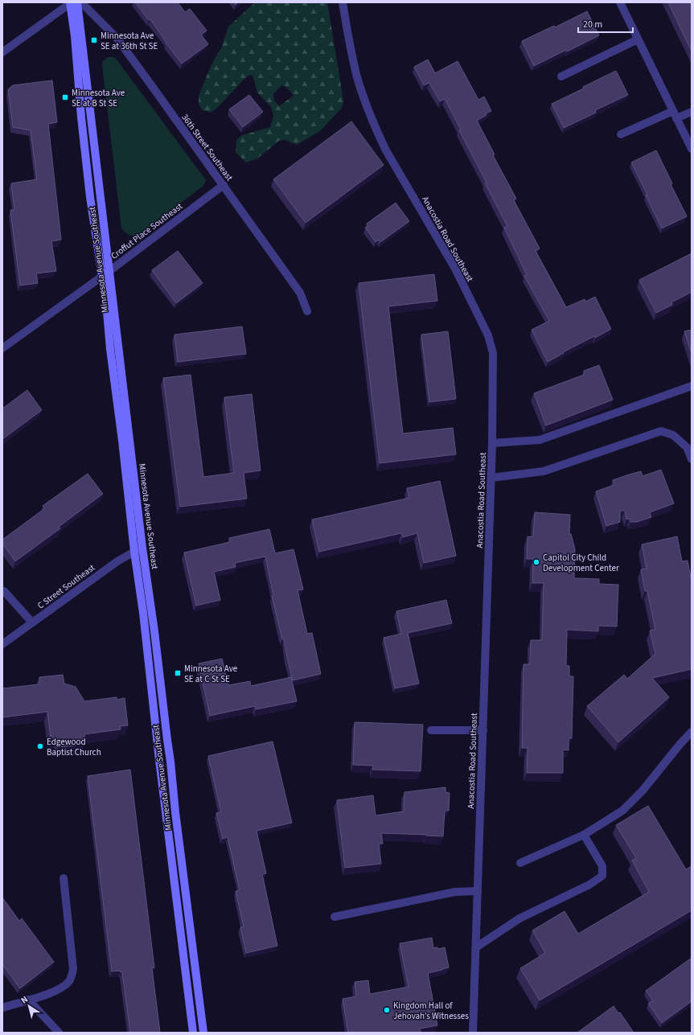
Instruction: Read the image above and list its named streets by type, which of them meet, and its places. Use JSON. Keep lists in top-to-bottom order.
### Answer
{
  "streets": {
    "main road": ["Minnesota Avenue Southeast"],
    "street": [
      "36th Street Southeast",
      "Croffut Place Southeast",
      "Anacostia Road Southeast",
      "C Street Southeast"
    ]
  },
  "crossings": [
    ["36th Street Southeast", "Croffut Place Southeast"],
    ["Croffut Place Southeast", "Minnesota Avenue Southeast"],
    ["Minnesota Avenue Southeast", "C Street Southeast"]
  ],
  "places": {
    "transit": ["Minnesota Ave SE at 36th St SE", "Minnesota Ave SE at B St SE", "Minnesota Ave SE at C St SE"],
    "other": ["Capitol City Child Development Center", "Edgewood Baptist Church", "Kingdom Hall of Jehovah’s Witnesses"]
  },
  "scale_bar": "20 m",
  "north": "top left"
}
